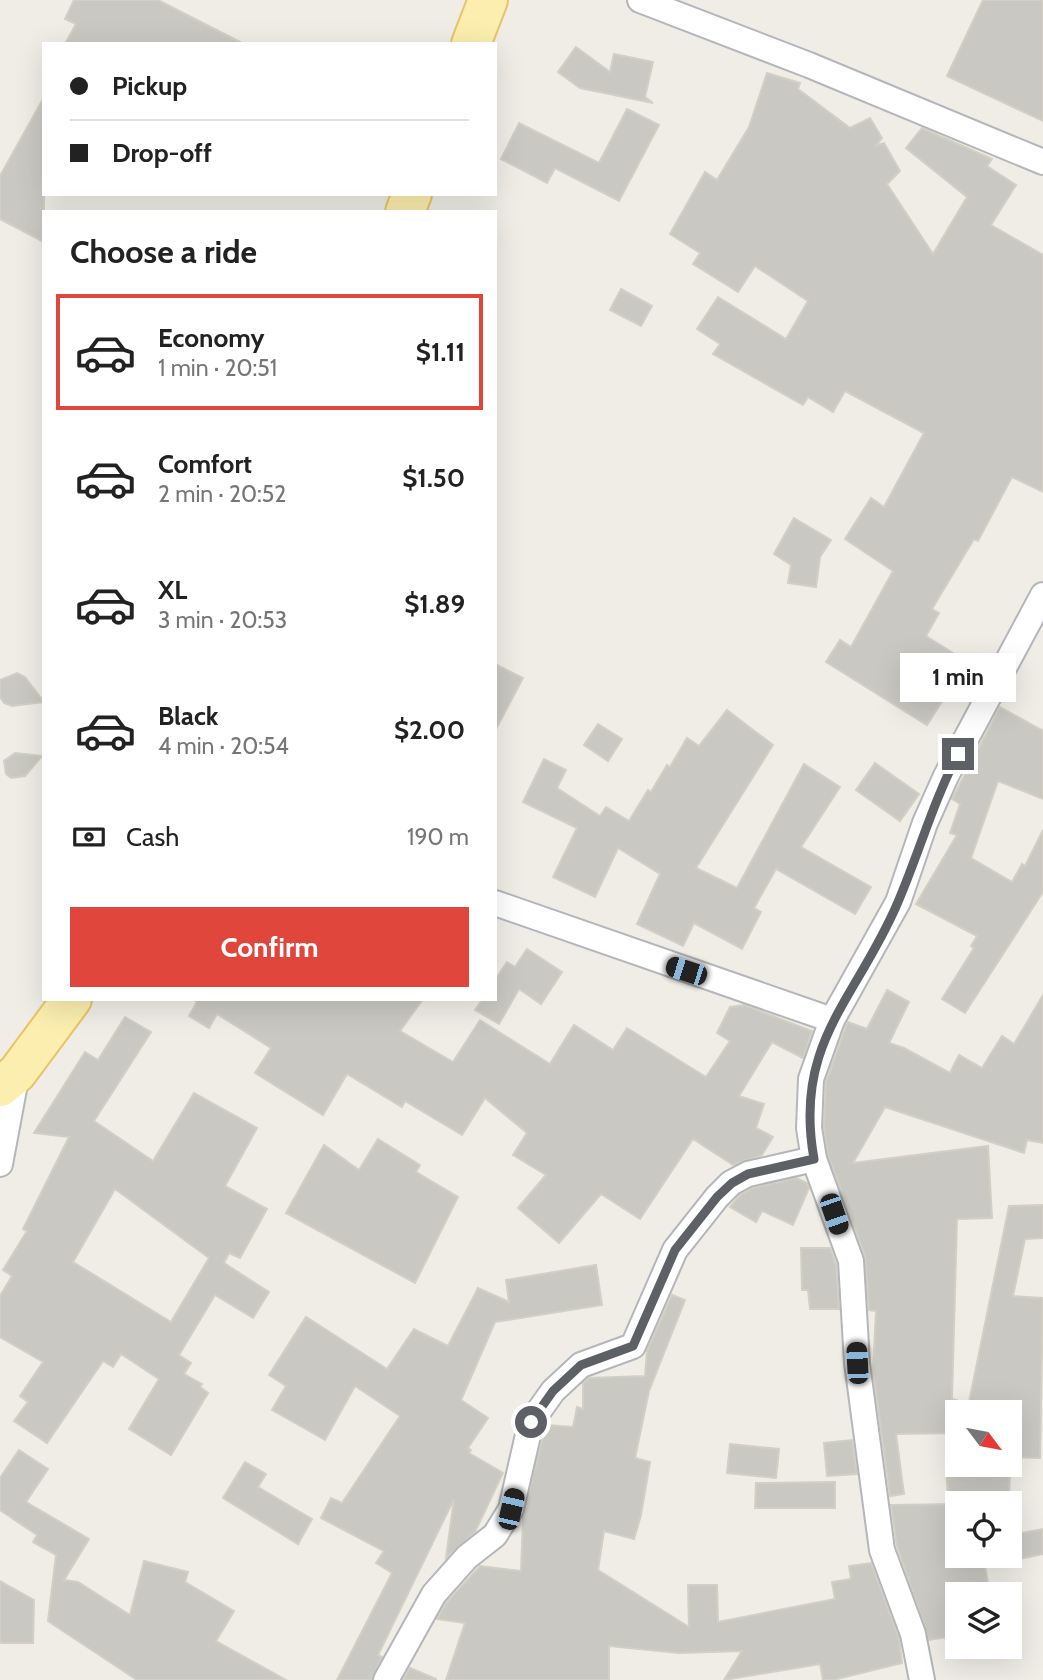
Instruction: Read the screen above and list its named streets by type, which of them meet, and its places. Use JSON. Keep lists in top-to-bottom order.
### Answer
{
  "north": "bottom right",
  "page": {
    "banner": ["Pickup", "Drop-off"],
    "heading": "Choose a ride",
    "list": [
      {
        "name": "Economy",
        "note": "1 min · 20:51",
        "value": "$1.11"
      },
      {
        "name": "Comfort",
        "note": "2 min · 20:52",
        "value": "$1.50"
      },
      {
        "name": "XL",
        "note": "3 min · 20:53",
        "value": "$1.89"
      },
      {
        "name": "Black",
        "note": "4 min · 20:54",
        "value": "$2.00"
      }
    ],
    "bubble": "1 min",
    "pay": ["Cash", "190 m"],
    "buttons": "Confirm"
  }
}
